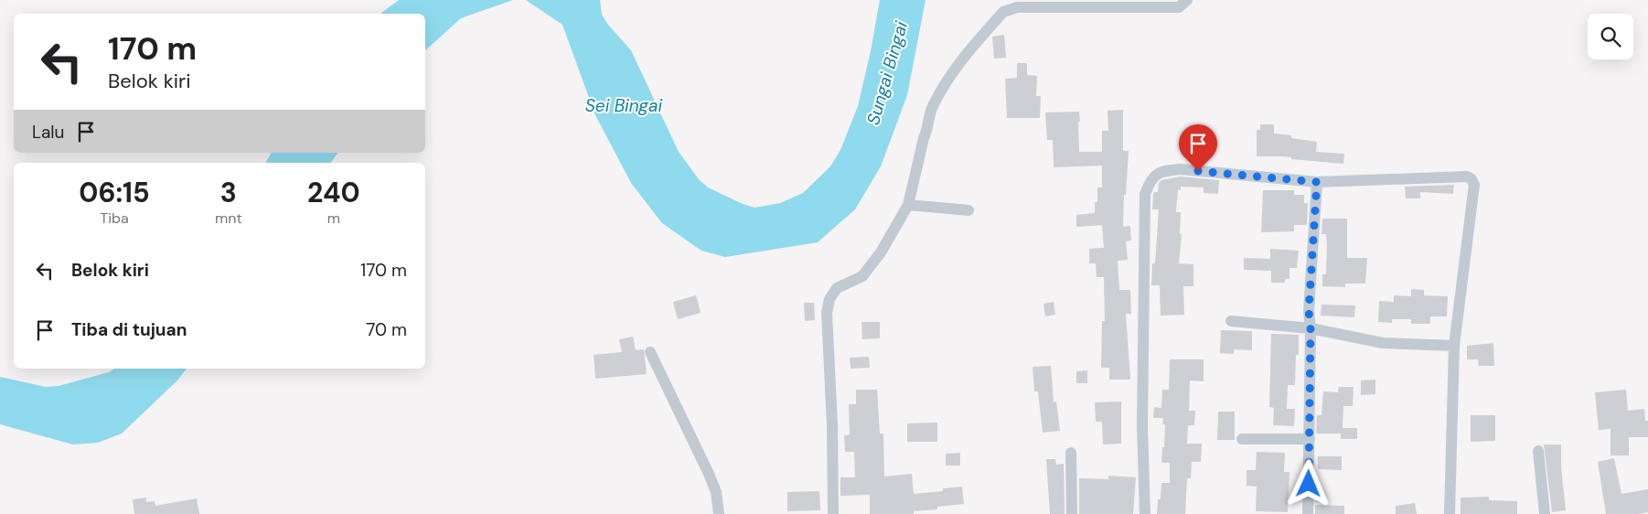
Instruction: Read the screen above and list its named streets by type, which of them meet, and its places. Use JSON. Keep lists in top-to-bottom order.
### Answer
{
  "water": ["Sungai Bingai", "Sei Bingai"],
  "page": {
    "turn": ["170 m", "Belok kiri"],
    "then": "Lalu",
    "eta": [
      "06:15",
      "Tiba",
      "3",
      "mnt",
      "240",
      "m"
    ],
    "list": [
      {
        "name": "Belok kiri",
        "value": "170 m"
      },
      {
        "name": "Tiba di tujuan",
        "value": "70 m"
      }
    ]
  }
}
